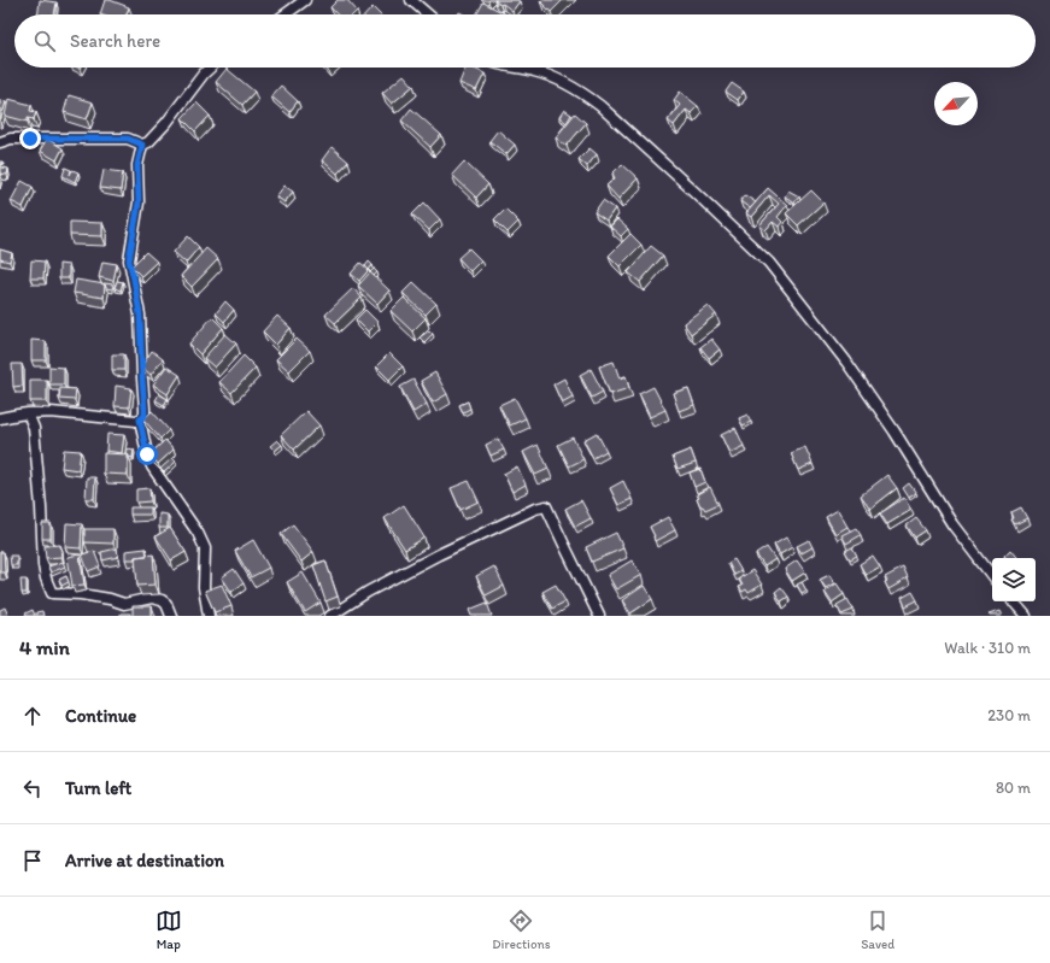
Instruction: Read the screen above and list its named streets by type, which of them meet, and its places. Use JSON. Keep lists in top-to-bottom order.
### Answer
{
  "north": "bottom left",
  "page": {
    "search": "Search here",
    "heading": ["4 min", "Walk · 310 m"],
    "list": [
      ["Continue", "230 m"],
      ["Turn left", "80 m"],
      "Arrive at destination"
    ],
    "nav": ["Map", "Directions", "Saved"]
  }
}
